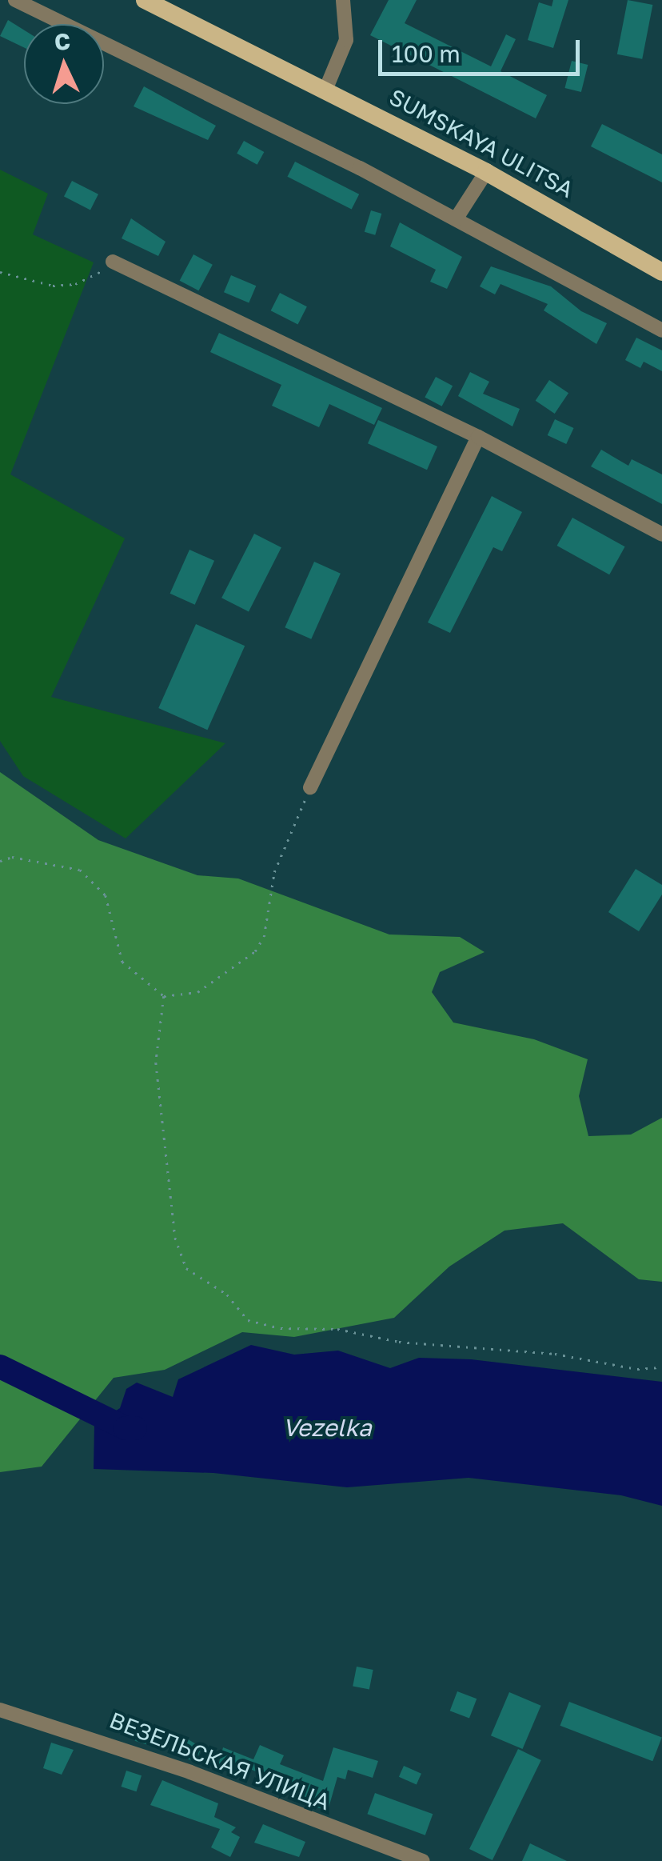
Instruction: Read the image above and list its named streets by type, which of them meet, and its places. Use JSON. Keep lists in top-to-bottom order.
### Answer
{
  "streets": {
    "main road": ["SUMSKAYA ULITSA"],
    "street": ["ВЕЗЕЛЬСКАЯ УЛИЦА"]
  },
  "water": ["Vezelka"],
  "scale_bar": "100 m",
  "north": "top"
}
